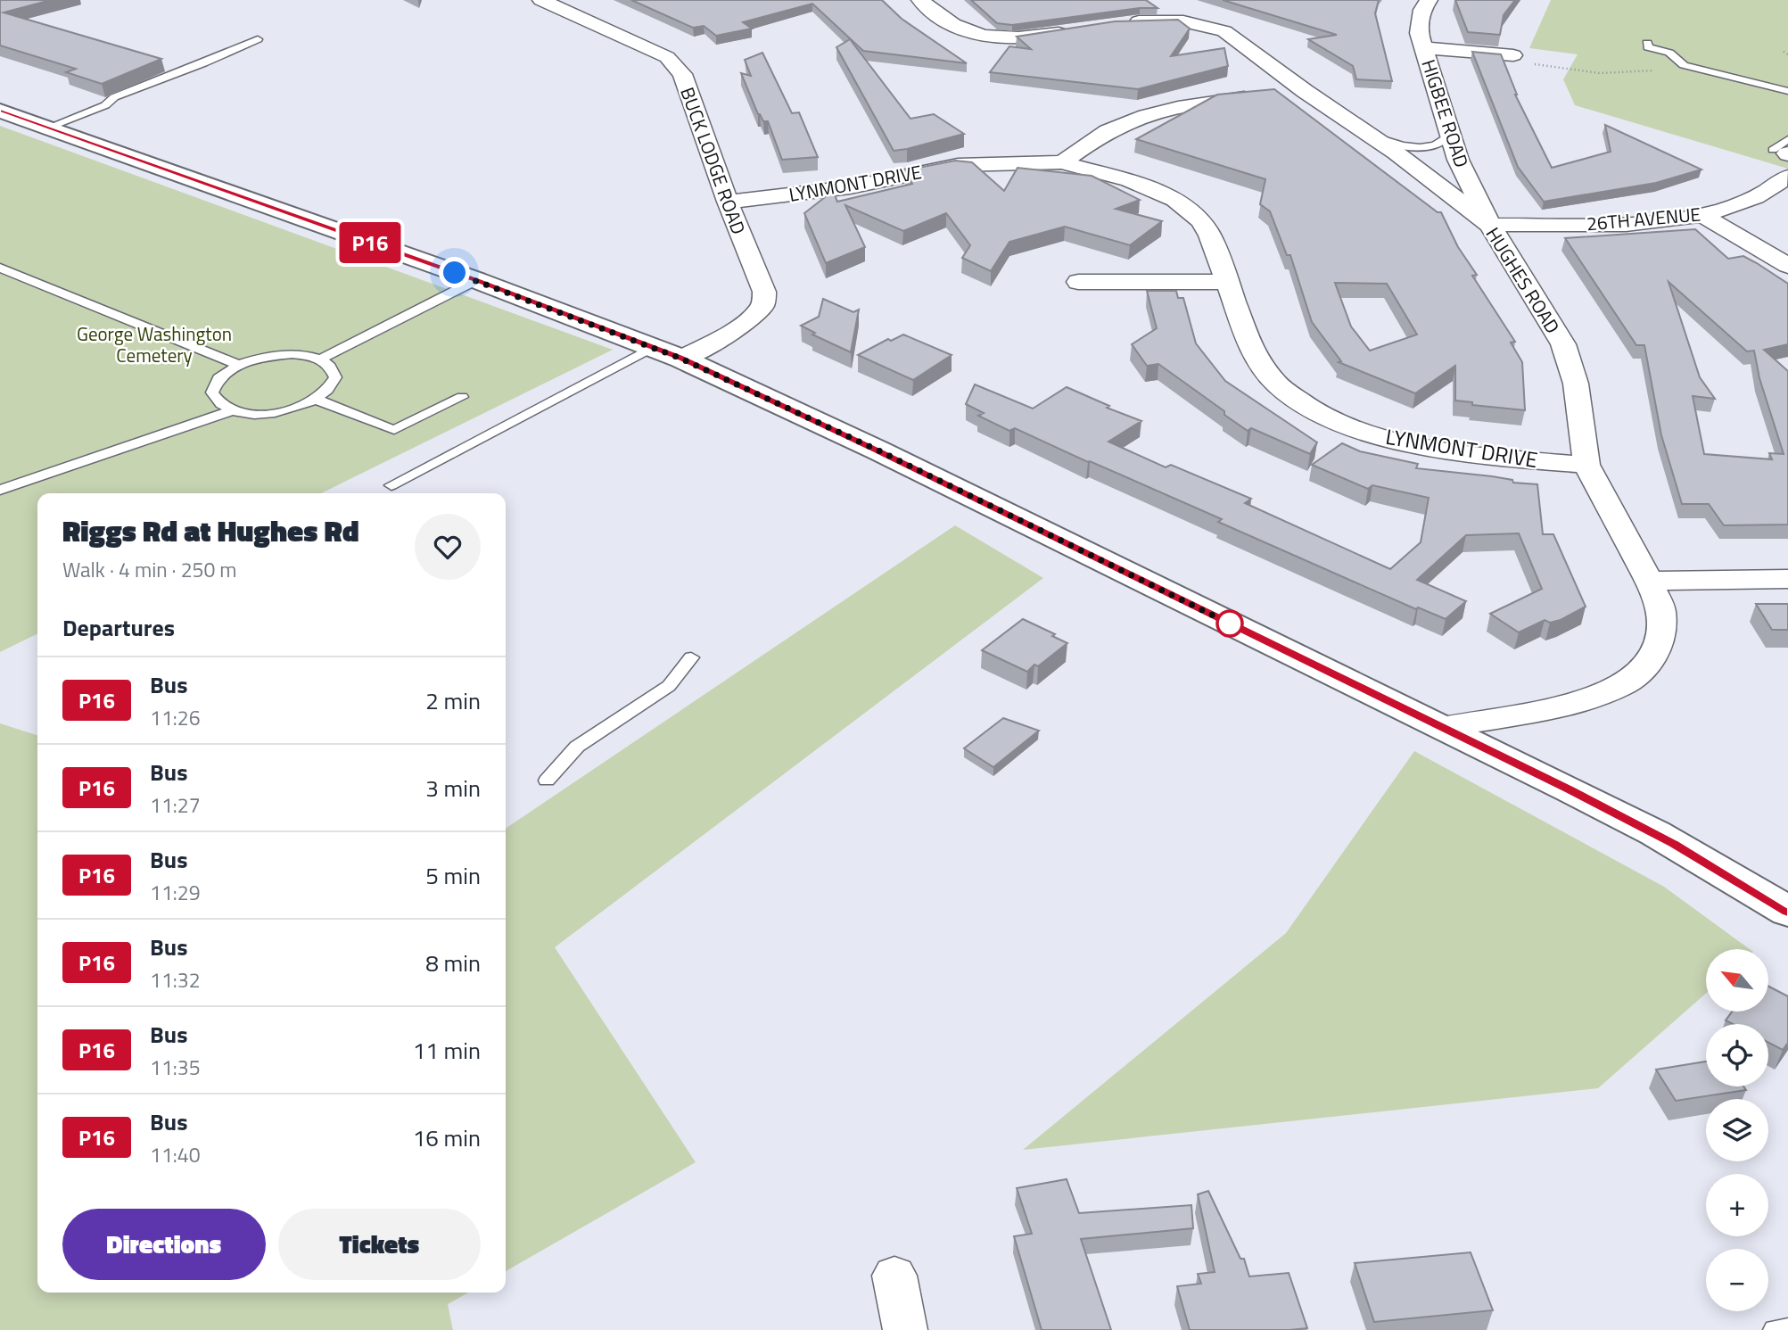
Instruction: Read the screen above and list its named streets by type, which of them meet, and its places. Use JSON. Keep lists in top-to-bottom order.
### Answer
{
  "streets": {
    "street": [
      "HIGBEE ROAD",
      "BUCK LODGE ROAD",
      "LYNMONT DRIVE",
      "26TH AVENUE",
      "HUGHES ROAD"
    ]
  },
  "crossings": [
    ["HIGBEE ROAD", "26TH AVENUE"],
    ["HIGBEE ROAD", "HUGHES ROAD"],
    ["BUCK LODGE ROAD", "LYNMONT DRIVE"],
    ["LYNMONT DRIVE", "HUGHES ROAD"],
    ["26TH AVENUE", "HUGHES ROAD"]
  ],
  "parks": ["George Washington Cemetery"],
  "lines": ["bus line P16"],
  "north": "top left",
  "page": {
    "on_map": "P16",
    "heading": [
      ["Riggs Rd at Hughes Rd", "Walk · 4 min · 250 m"],
      "Departures"
    ],
    "list": [
      {
        "mark": "P16",
        "name": "Bus",
        "note": "11:26",
        "value": "2 min"
      },
      {
        "mark": "P16",
        "name": "Bus",
        "note": "11:27",
        "value": "3 min"
      },
      {
        "mark": "P16",
        "name": "Bus",
        "note": "11:29",
        "value": "5 min"
      },
      {
        "mark": "P16",
        "name": "Bus",
        "note": "11:32",
        "value": "8 min"
      },
      {
        "mark": "P16",
        "name": "Bus",
        "note": "11:35",
        "value": "11 min"
      },
      {
        "mark": "P16",
        "name": "Bus",
        "note": "11:40",
        "value": "16 min"
      }
    ],
    "map_buttons": ["+", "−"],
    "buttons": ["Directions", "Tickets"]
  }
}
